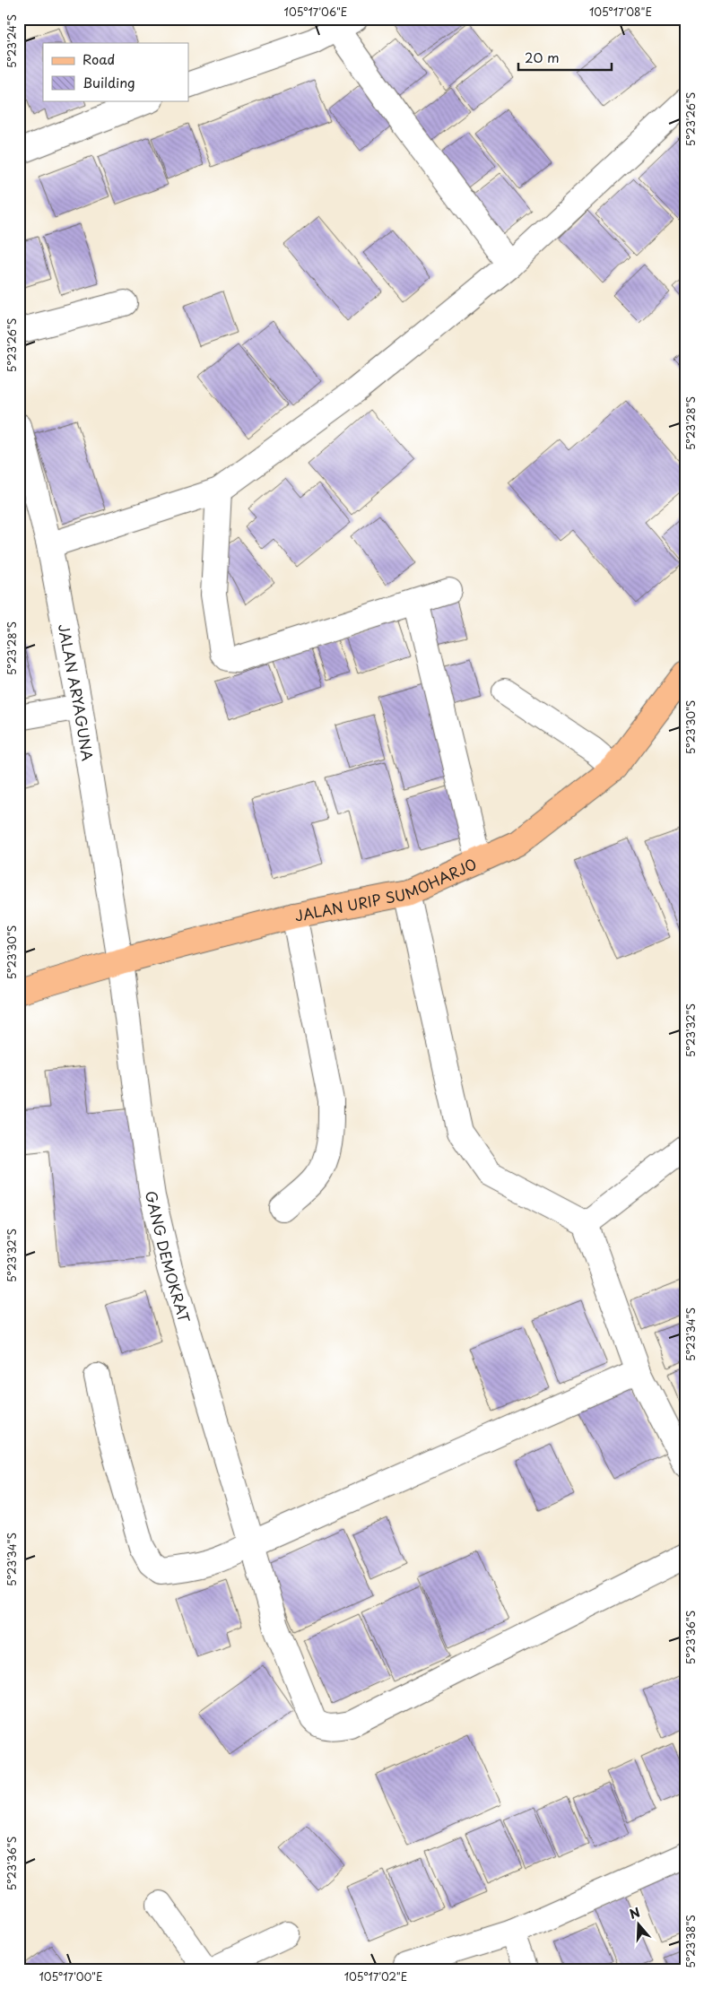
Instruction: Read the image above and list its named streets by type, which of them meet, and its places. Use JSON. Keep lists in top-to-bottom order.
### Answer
{
  "streets": {
    "main road": ["JALAN URIP SUMOHARJO"],
    "street": ["JALAN ARYAGUNA", "GANG DEMOKRAT"]
  },
  "crossings": [
    ["JALAN ARYAGUNA", "JALAN URIP SUMOHARJO"],
    ["JALAN ARYAGUNA", "GANG DEMOKRAT"],
    ["JALAN URIP SUMOHARJO", "GANG DEMOKRAT"]
  ],
  "legend": ["Road", "Building"],
  "scale_bar": "20 m",
  "north": "top",
  "coordinates": [
    "105°17'06\"E",
    "105°17'08\"E",
    "5°23'24\"S",
    "5°23'26\"S",
    "5°23'28\"S",
    "5°23'30\"S",
    "5°23'32\"S",
    "5°23'34\"S",
    "5°23'36\"S",
    "5°23'38\"S",
    "105°17'00\"E",
    "105°17'02\"E"
  ]
}
